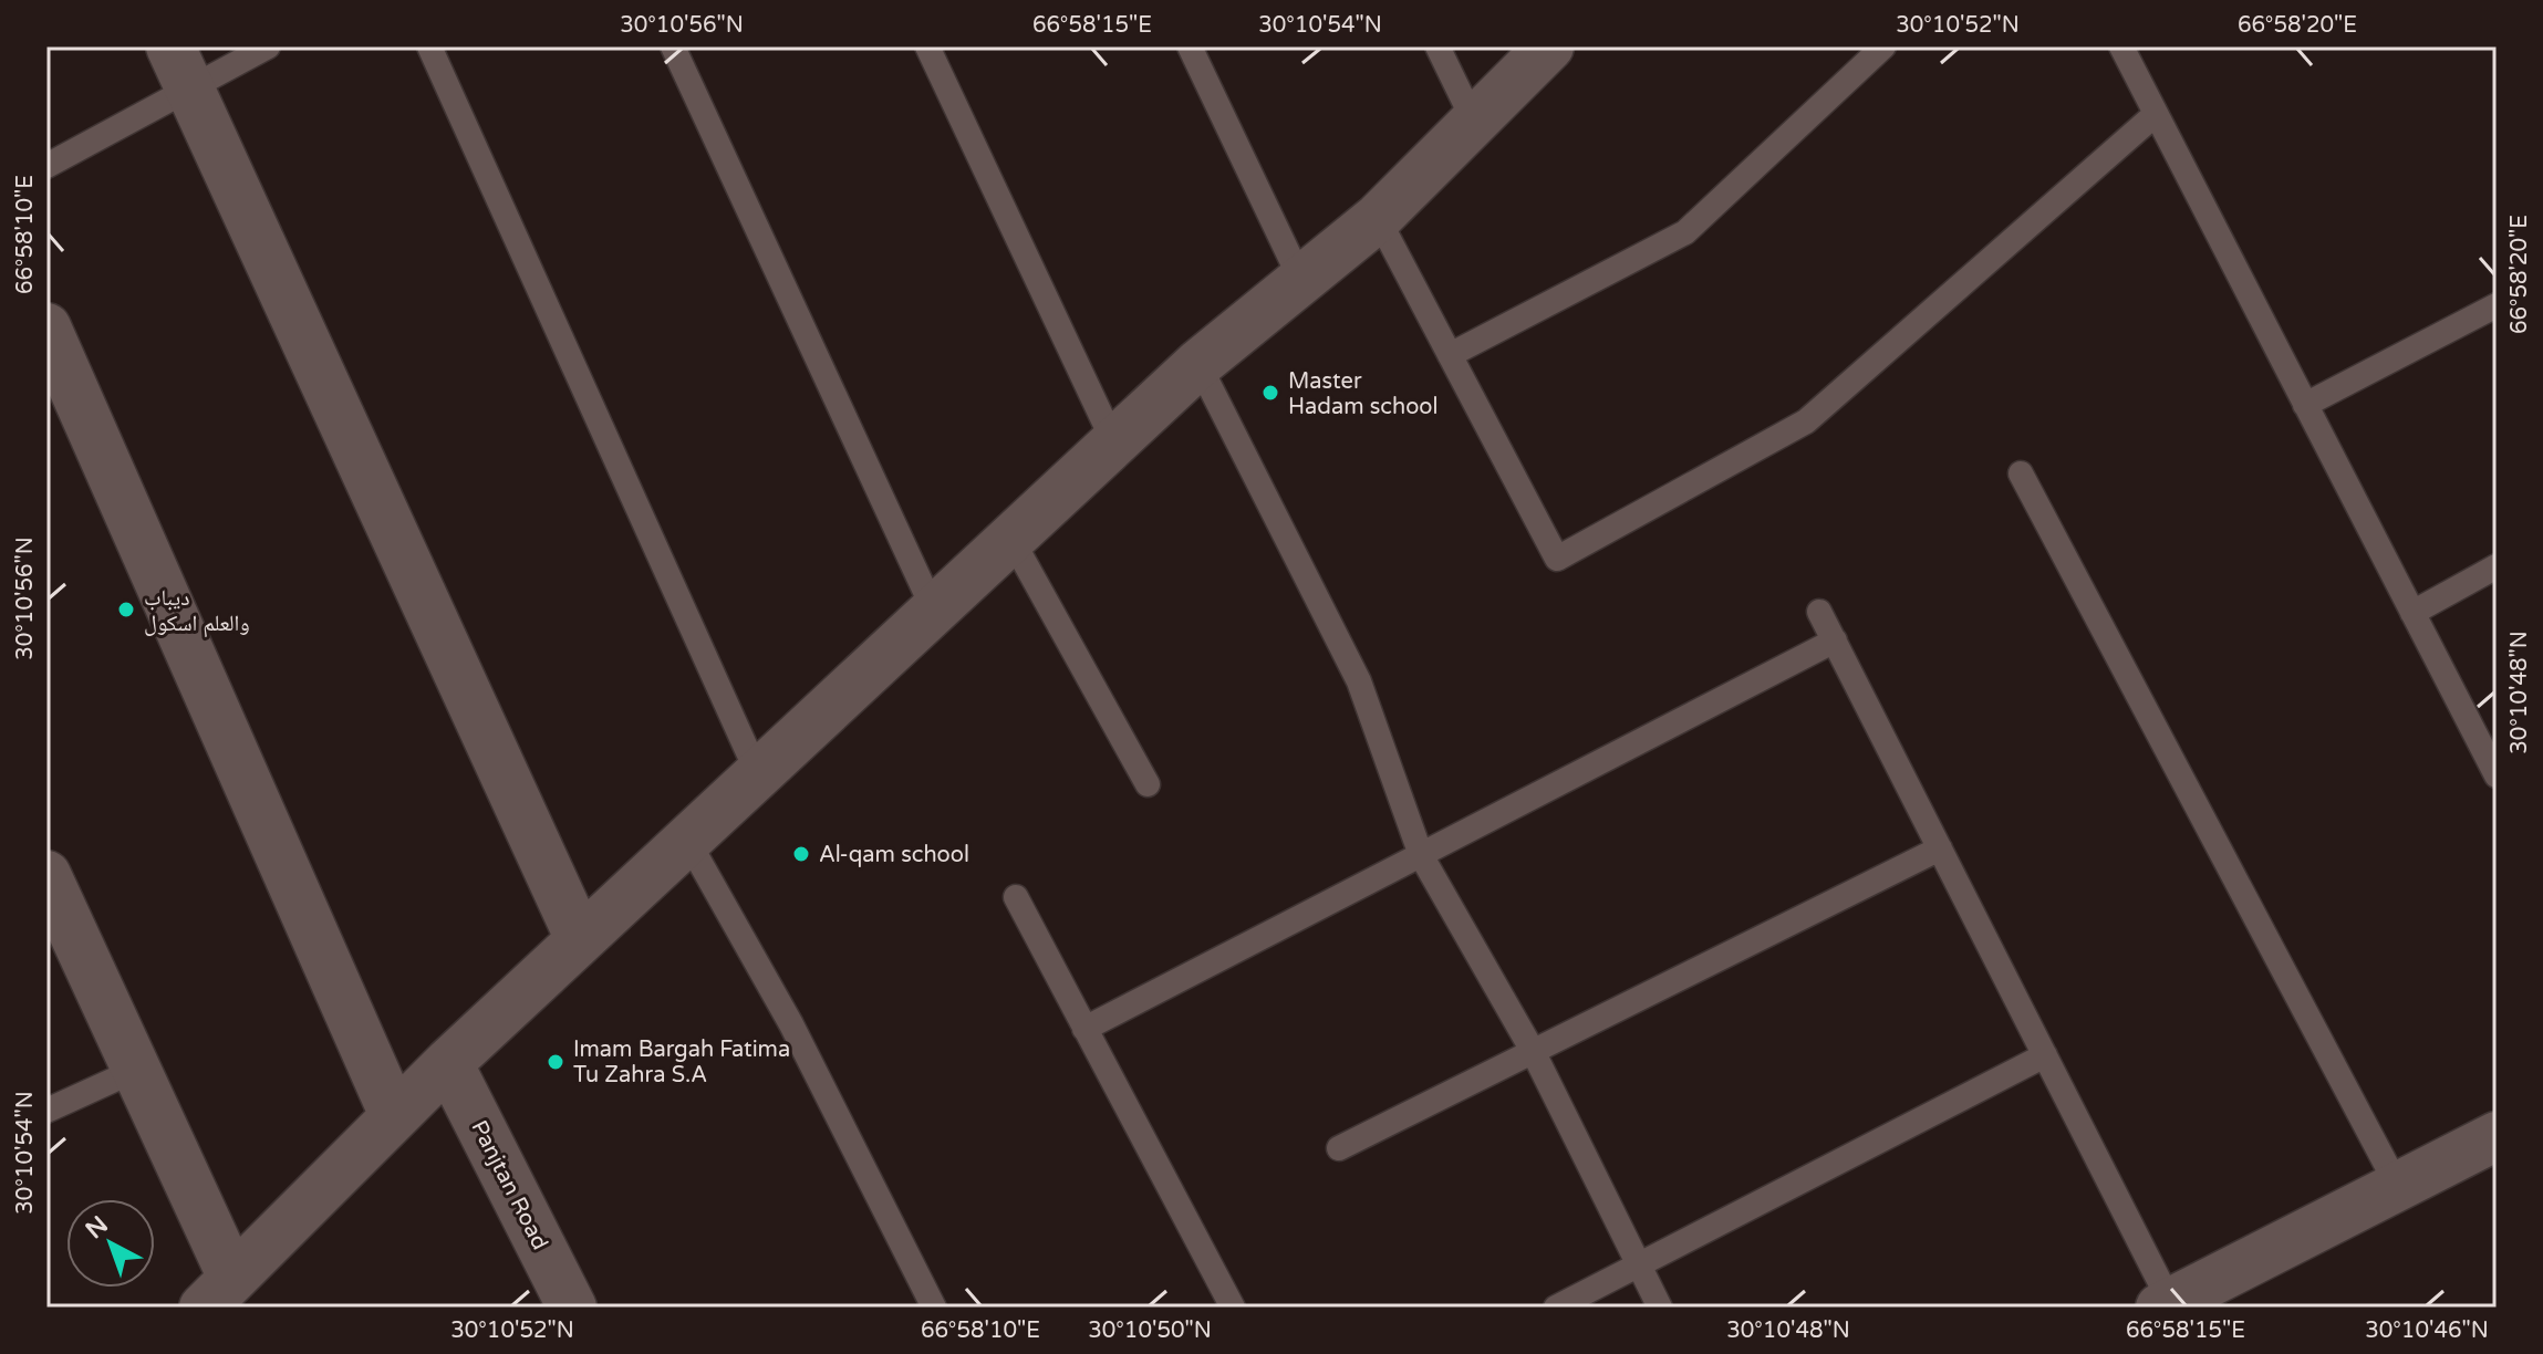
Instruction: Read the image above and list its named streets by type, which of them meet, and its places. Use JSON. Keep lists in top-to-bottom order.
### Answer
{
  "streets": {
    "street": ["Panjtan Road"]
  },
  "places": [
    "Master Hadam school",
    "ديباب والعلم اسكول",
    "Al-qam school",
    "Imam Bargah Fatima Tu Zahra S.A"
  ],
  "north": "top left",
  "coordinates": [
    "30°10'56\"N",
    "66°58'15\"E",
    "30°10'54\"N",
    "30°10'52\"N",
    "66°58'20\"E",
    "66°58'10\"E",
    "30°10'48\"N",
    "30°10'50\"N",
    "30°10'46\"N"
  ]
}
